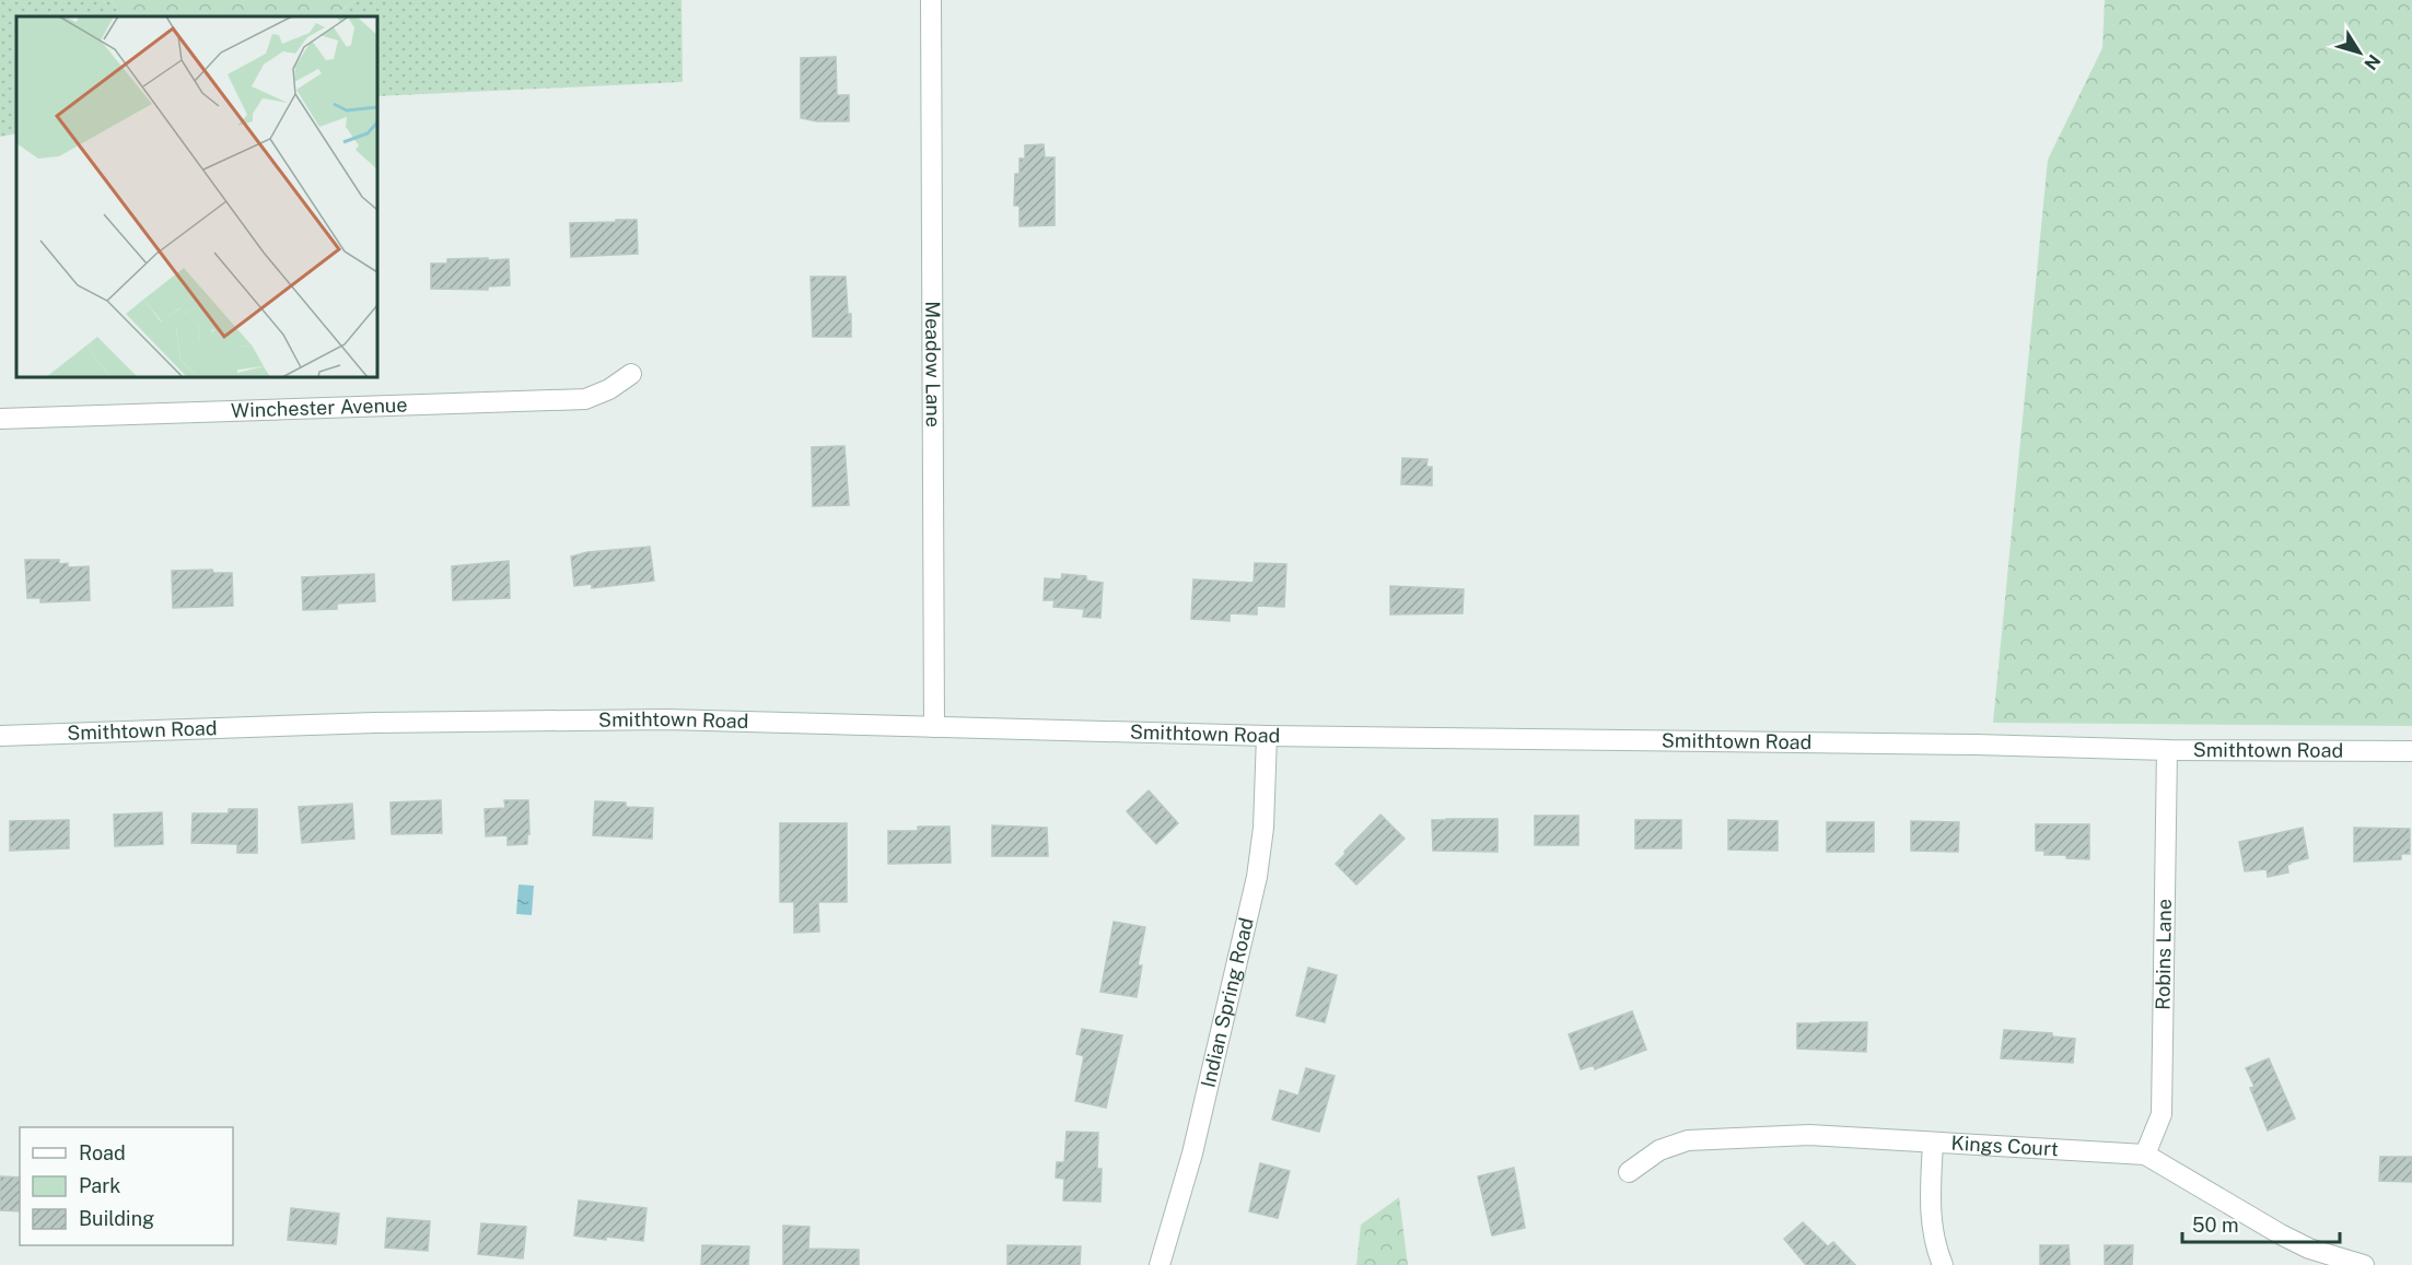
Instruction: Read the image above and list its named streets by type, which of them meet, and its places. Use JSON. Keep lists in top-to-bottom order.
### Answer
{
  "streets": {
    "street": [
      "Meadow Lane",
      "Winchester Avenue",
      "Smithtown Road",
      "Robins Lane",
      "Indian Spring Road",
      "Kings Court"
    ]
  },
  "crossings": [
    ["Meadow Lane", "Smithtown Road"],
    ["Smithtown Road", "Robins Lane"],
    ["Smithtown Road", "Indian Spring Road"],
    ["Robins Lane", "Kings Court"]
  ],
  "legend": ["Road", "Park", "Building"],
  "scale_bar": "50 m",
  "north": "bottom right"
}
